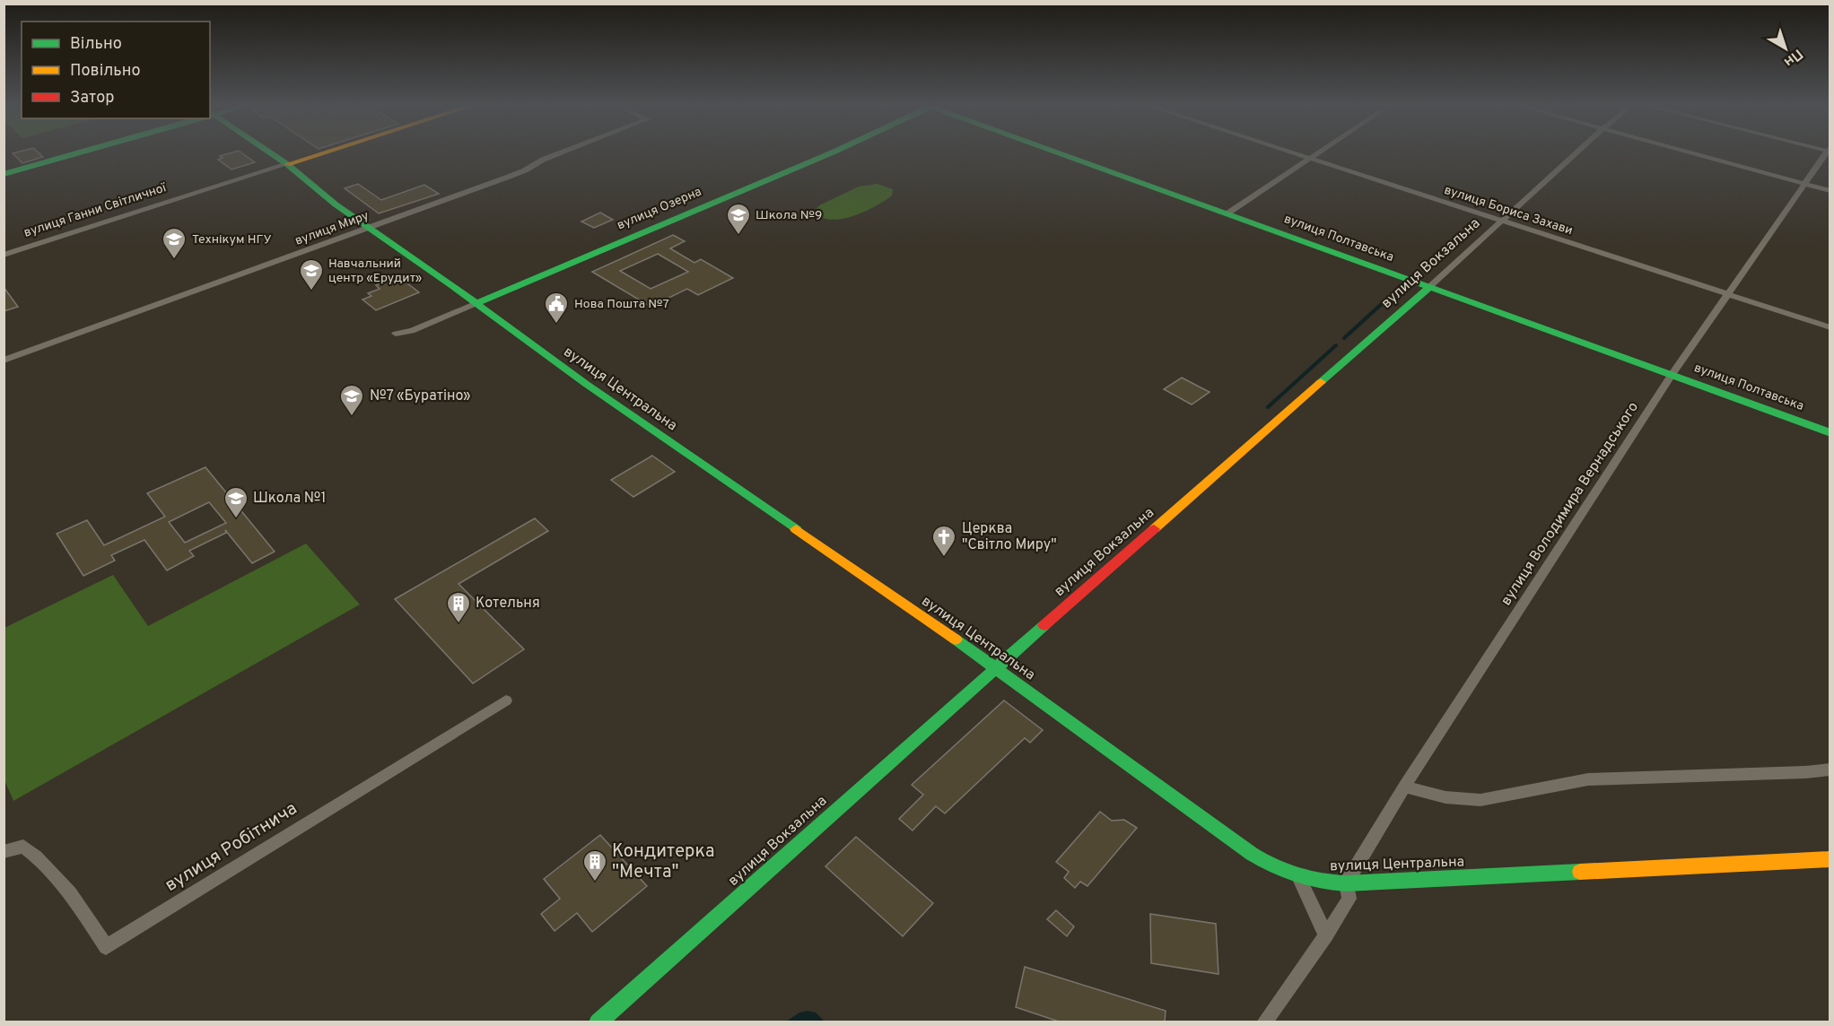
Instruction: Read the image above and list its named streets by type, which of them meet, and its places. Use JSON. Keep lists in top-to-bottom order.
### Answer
{
  "streets": {
    "street": [
      "вулиця Озерна",
      "вулиця Ганни Світличної",
      "вулиця Бориса Захави",
      "вулиця Миру",
      "вулиця Полтавська",
      "вулиця Вокзальна",
      "вулиця Центральна",
      "вулиця Володимира Вернадського",
      "вулиця Робітнича"
    ]
  },
  "crossings": [
    ["вулиця Озерна", "вулиця Центральна"],
    ["вулиця Ганни Світличної", "вулиця Центральна"],
    ["вулиця Бориса Захави", "вулиця Вокзальна"],
    ["вулиця Бориса Захави", "вулиця Володимира Вернадського"],
    ["вулиця Миру", "вулиця Центральна"],
    ["вулиця Полтавська", "вулиця Вокзальна"],
    ["вулиця Полтавська", "вулиця Володимира Вернадського"],
    ["вулиця Вокзальна", "вулиця Центральна"],
    ["вулиця Центральна", "вулиця Володимира Вернадського"]
  ],
  "places": {
    "school or university": [
      "Школа №9",
      "Технікум НГУ",
      "Навчальний центр «Ерудит»",
      "№7 «Буратіно»",
      "Школа №1"
    ],
    "public building": ["Нова Пошта №7"],
    "church": ["Церква \"Світло Миру\""],
    "building": ["Котельня", "Кондитерка \"Мечта\""]
  },
  "legend": ["Вільно", "Повільно", "Затор"],
  "north": "bottom right"
}
